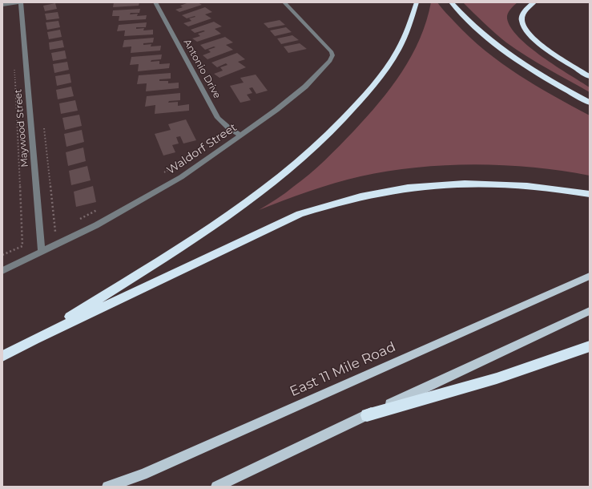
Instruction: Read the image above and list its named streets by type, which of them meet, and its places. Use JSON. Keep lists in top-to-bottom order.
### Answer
{
  "streets": {
    "main road": ["East 11 Mile Road"],
    "street": ["Antonio Drive", "Maywood Street", "Waldorf Street"]
  },
  "crossings": [
    ["Antonio Drive", "Waldorf Street"],
    ["Maywood Street", "Waldorf Street"]
  ]
}
